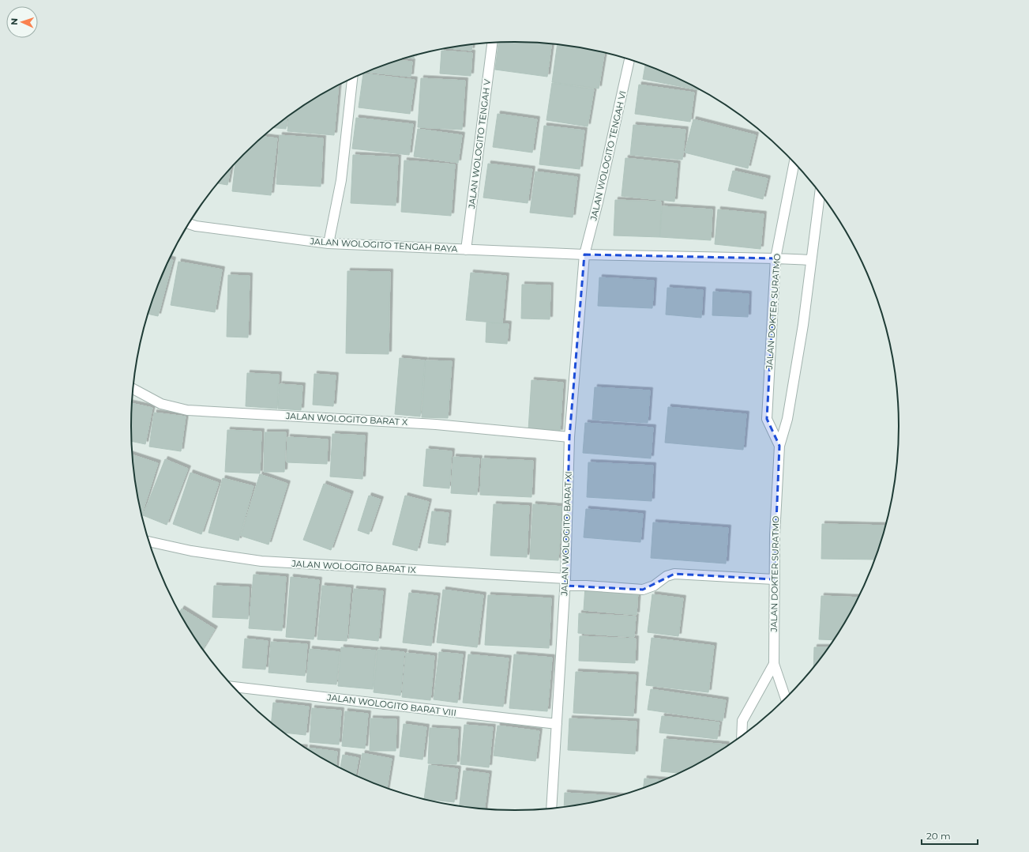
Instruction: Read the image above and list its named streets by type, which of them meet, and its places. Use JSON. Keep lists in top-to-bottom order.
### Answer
{
  "streets": {
    "street": [
      "JALAN WOLOGITO TENGAH V",
      "JALAN WOLOGITO TENGAH VI",
      "JALAN WOLOGITO TENGAH RAYA",
      "JALAN DOKTER SURATMO",
      "JALAN WOLOGITO BARAT X",
      "JALAN WOLOGITO BARAT XI",
      "JALAN WOLOGITO BARAT IX",
      "JALAN WOLOGITO BARAT VIII"
    ]
  },
  "crossings": [
    ["JALAN WOLOGITO TENGAH V", "JALAN WOLOGITO TENGAH RAYA"],
    ["JALAN WOLOGITO TENGAH VI", "JALAN WOLOGITO TENGAH RAYA"],
    ["JALAN WOLOGITO TENGAH VI", "JALAN WOLOGITO BARAT XI"],
    ["JALAN WOLOGITO TENGAH RAYA", "JALAN DOKTER SURATMO"],
    ["JALAN WOLOGITO TENGAH RAYA", "JALAN WOLOGITO BARAT XI"],
    ["JALAN DOKTER SURATMO", "JALAN WOLOGITO BARAT IX"],
    ["JALAN WOLOGITO BARAT X", "JALAN WOLOGITO BARAT XI"],
    ["JALAN WOLOGITO BARAT XI", "JALAN WOLOGITO BARAT IX"],
    ["JALAN WOLOGITO BARAT XI", "JALAN WOLOGITO BARAT VIII"]
  ],
  "scale_bar": "20 m",
  "north": "left"
}
